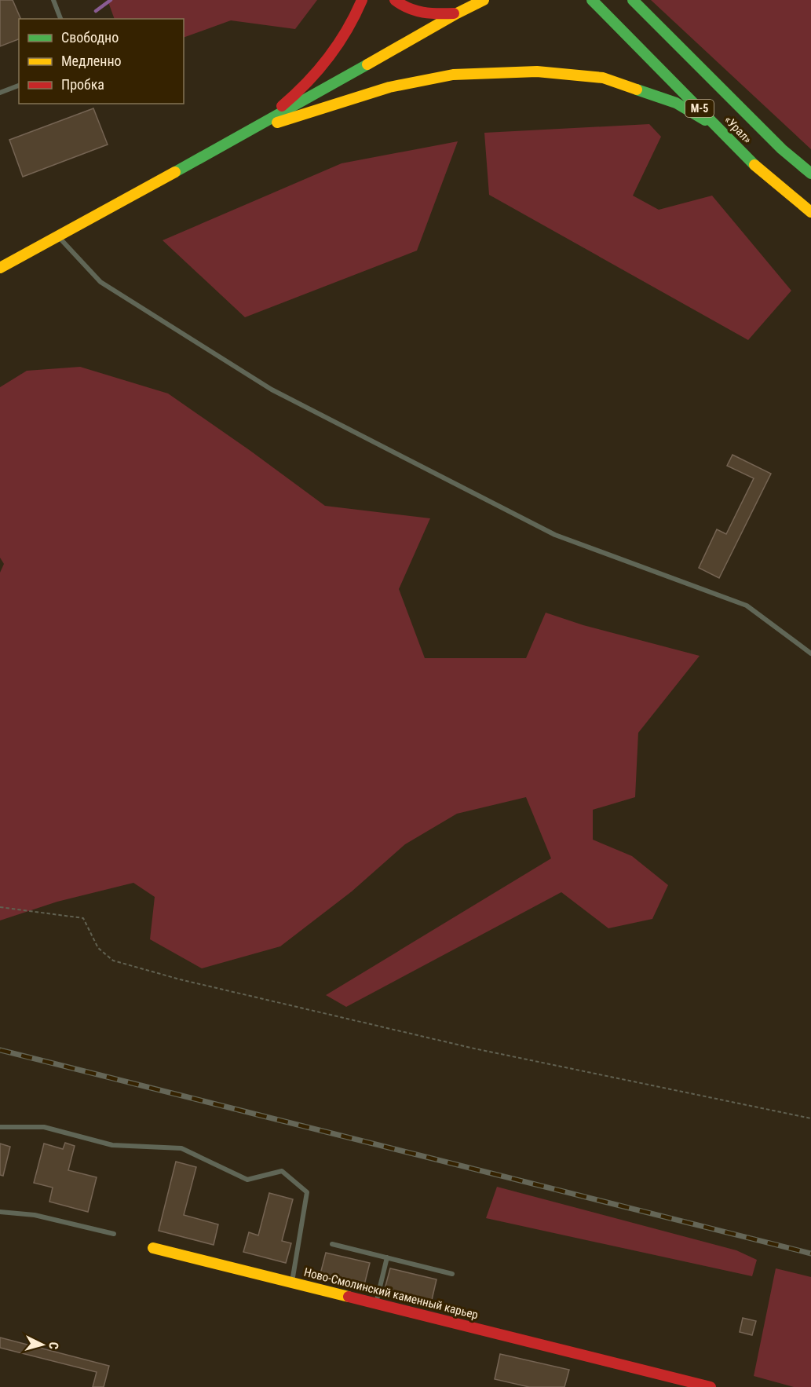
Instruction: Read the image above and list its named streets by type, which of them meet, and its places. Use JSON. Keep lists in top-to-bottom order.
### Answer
{
  "streets": {
    "main road": ["М-5", "«Урал»", "Ново-Смолинский каменный карьер"]
  },
  "legend": ["Свободно", "Медленно", "Пробка"],
  "north": "right"
}
